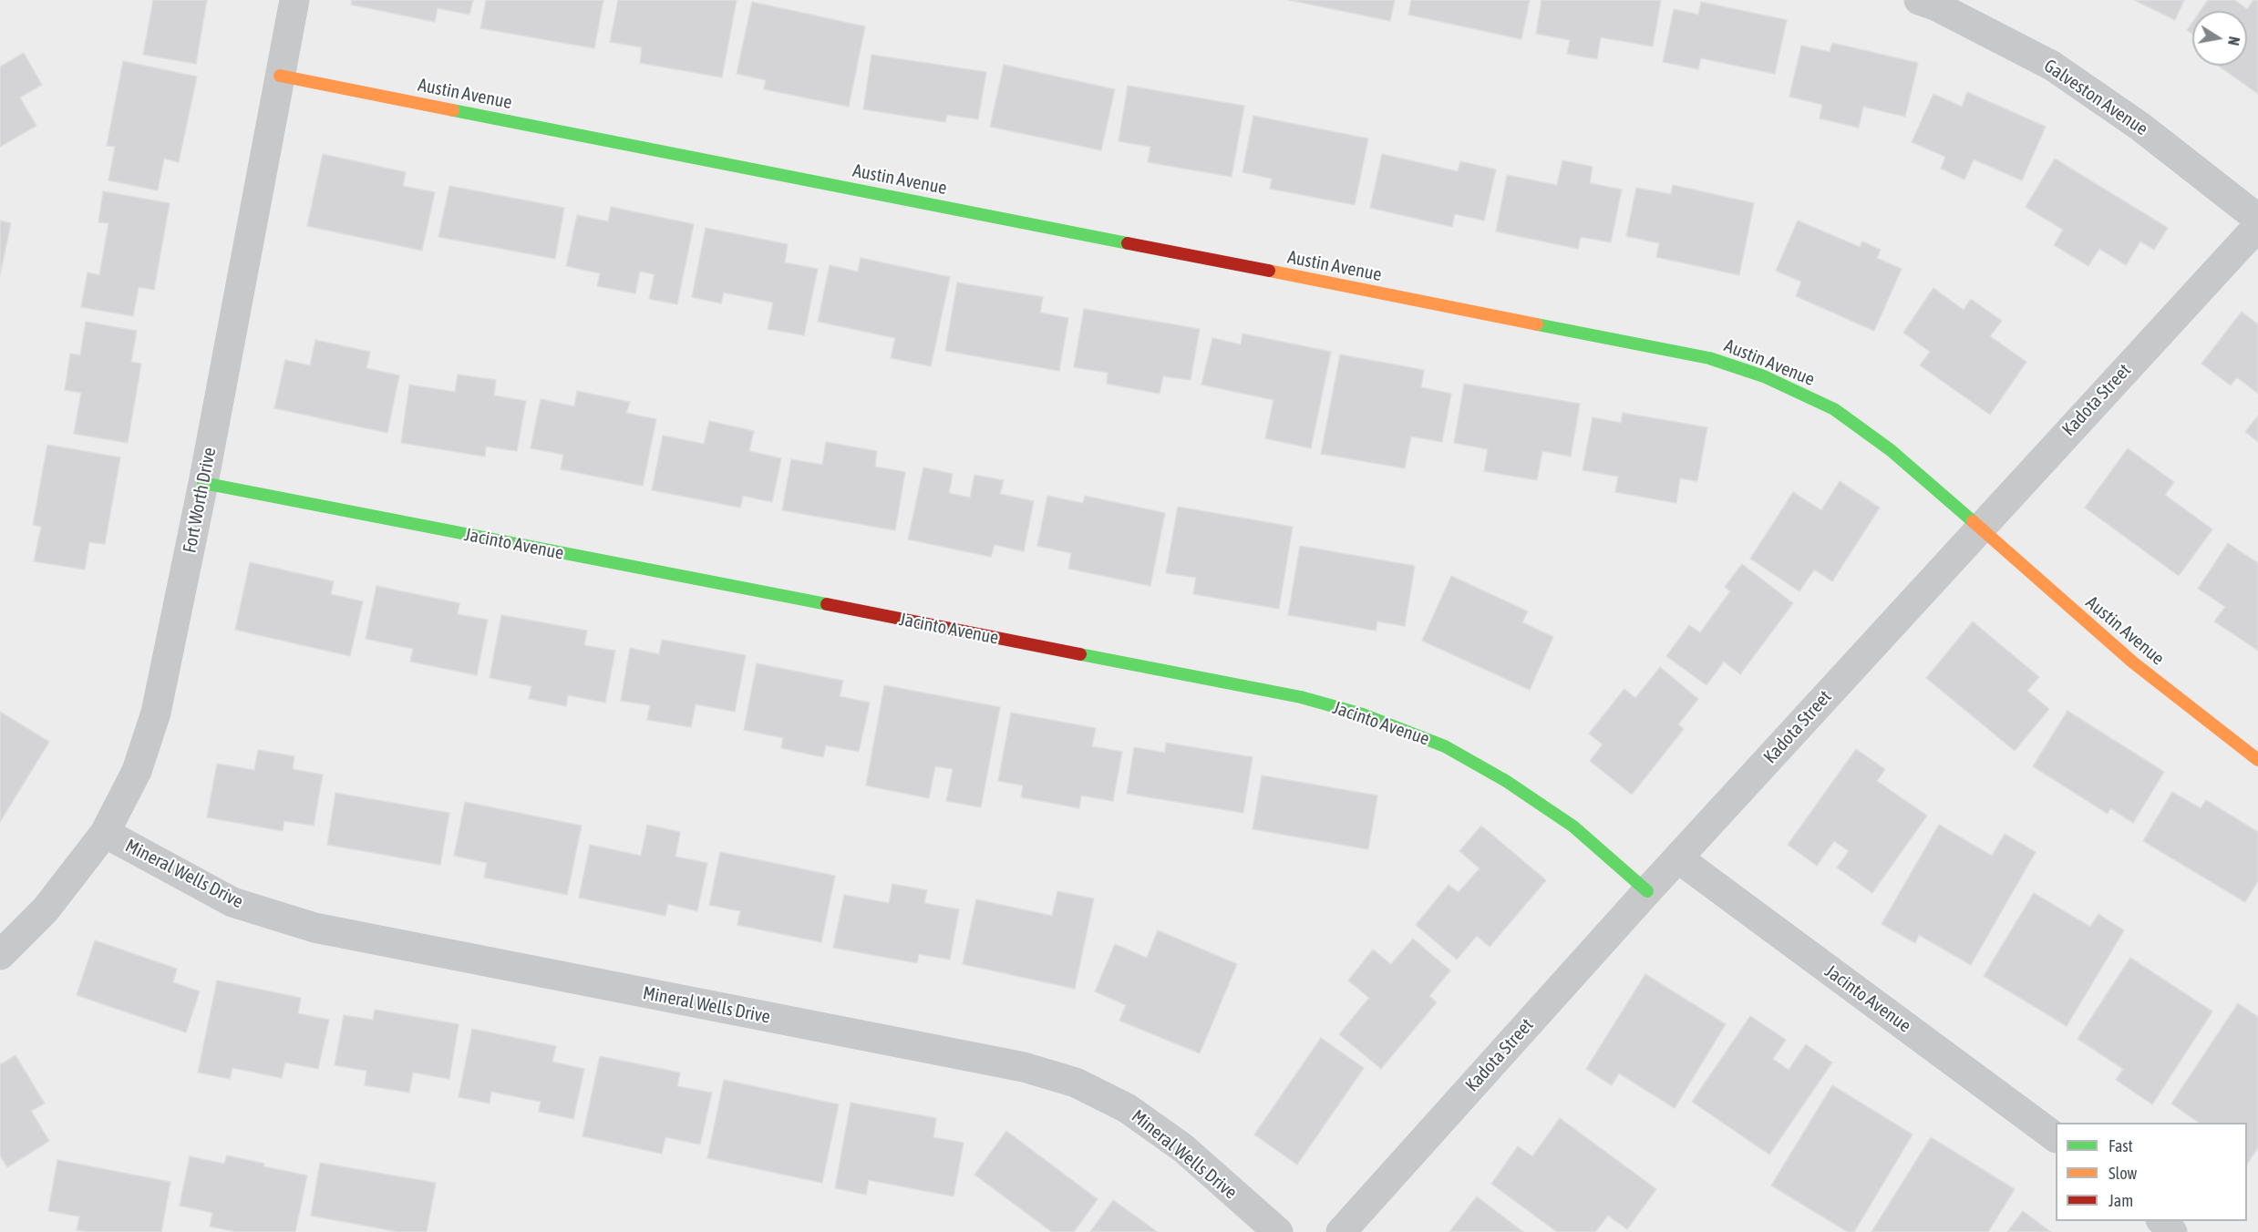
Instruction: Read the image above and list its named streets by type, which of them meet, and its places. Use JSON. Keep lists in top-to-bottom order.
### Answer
{
  "streets": {
    "street": [
      "Austin Avenue",
      "Galveston Avenue",
      "Kadota Street",
      "Fort Worth Drive",
      "Jacinto Avenue",
      "Mineral Wells Drive"
    ]
  },
  "crossings": [
    ["Austin Avenue", "Kadota Street"],
    ["Austin Avenue", "Fort Worth Drive"],
    ["Kadota Street", "Jacinto Avenue"],
    ["Fort Worth Drive", "Jacinto Avenue"],
    ["Fort Worth Drive", "Mineral Wells Drive"]
  ],
  "legend": ["Fast", "Slow", "Jam"],
  "north": "right"
}
